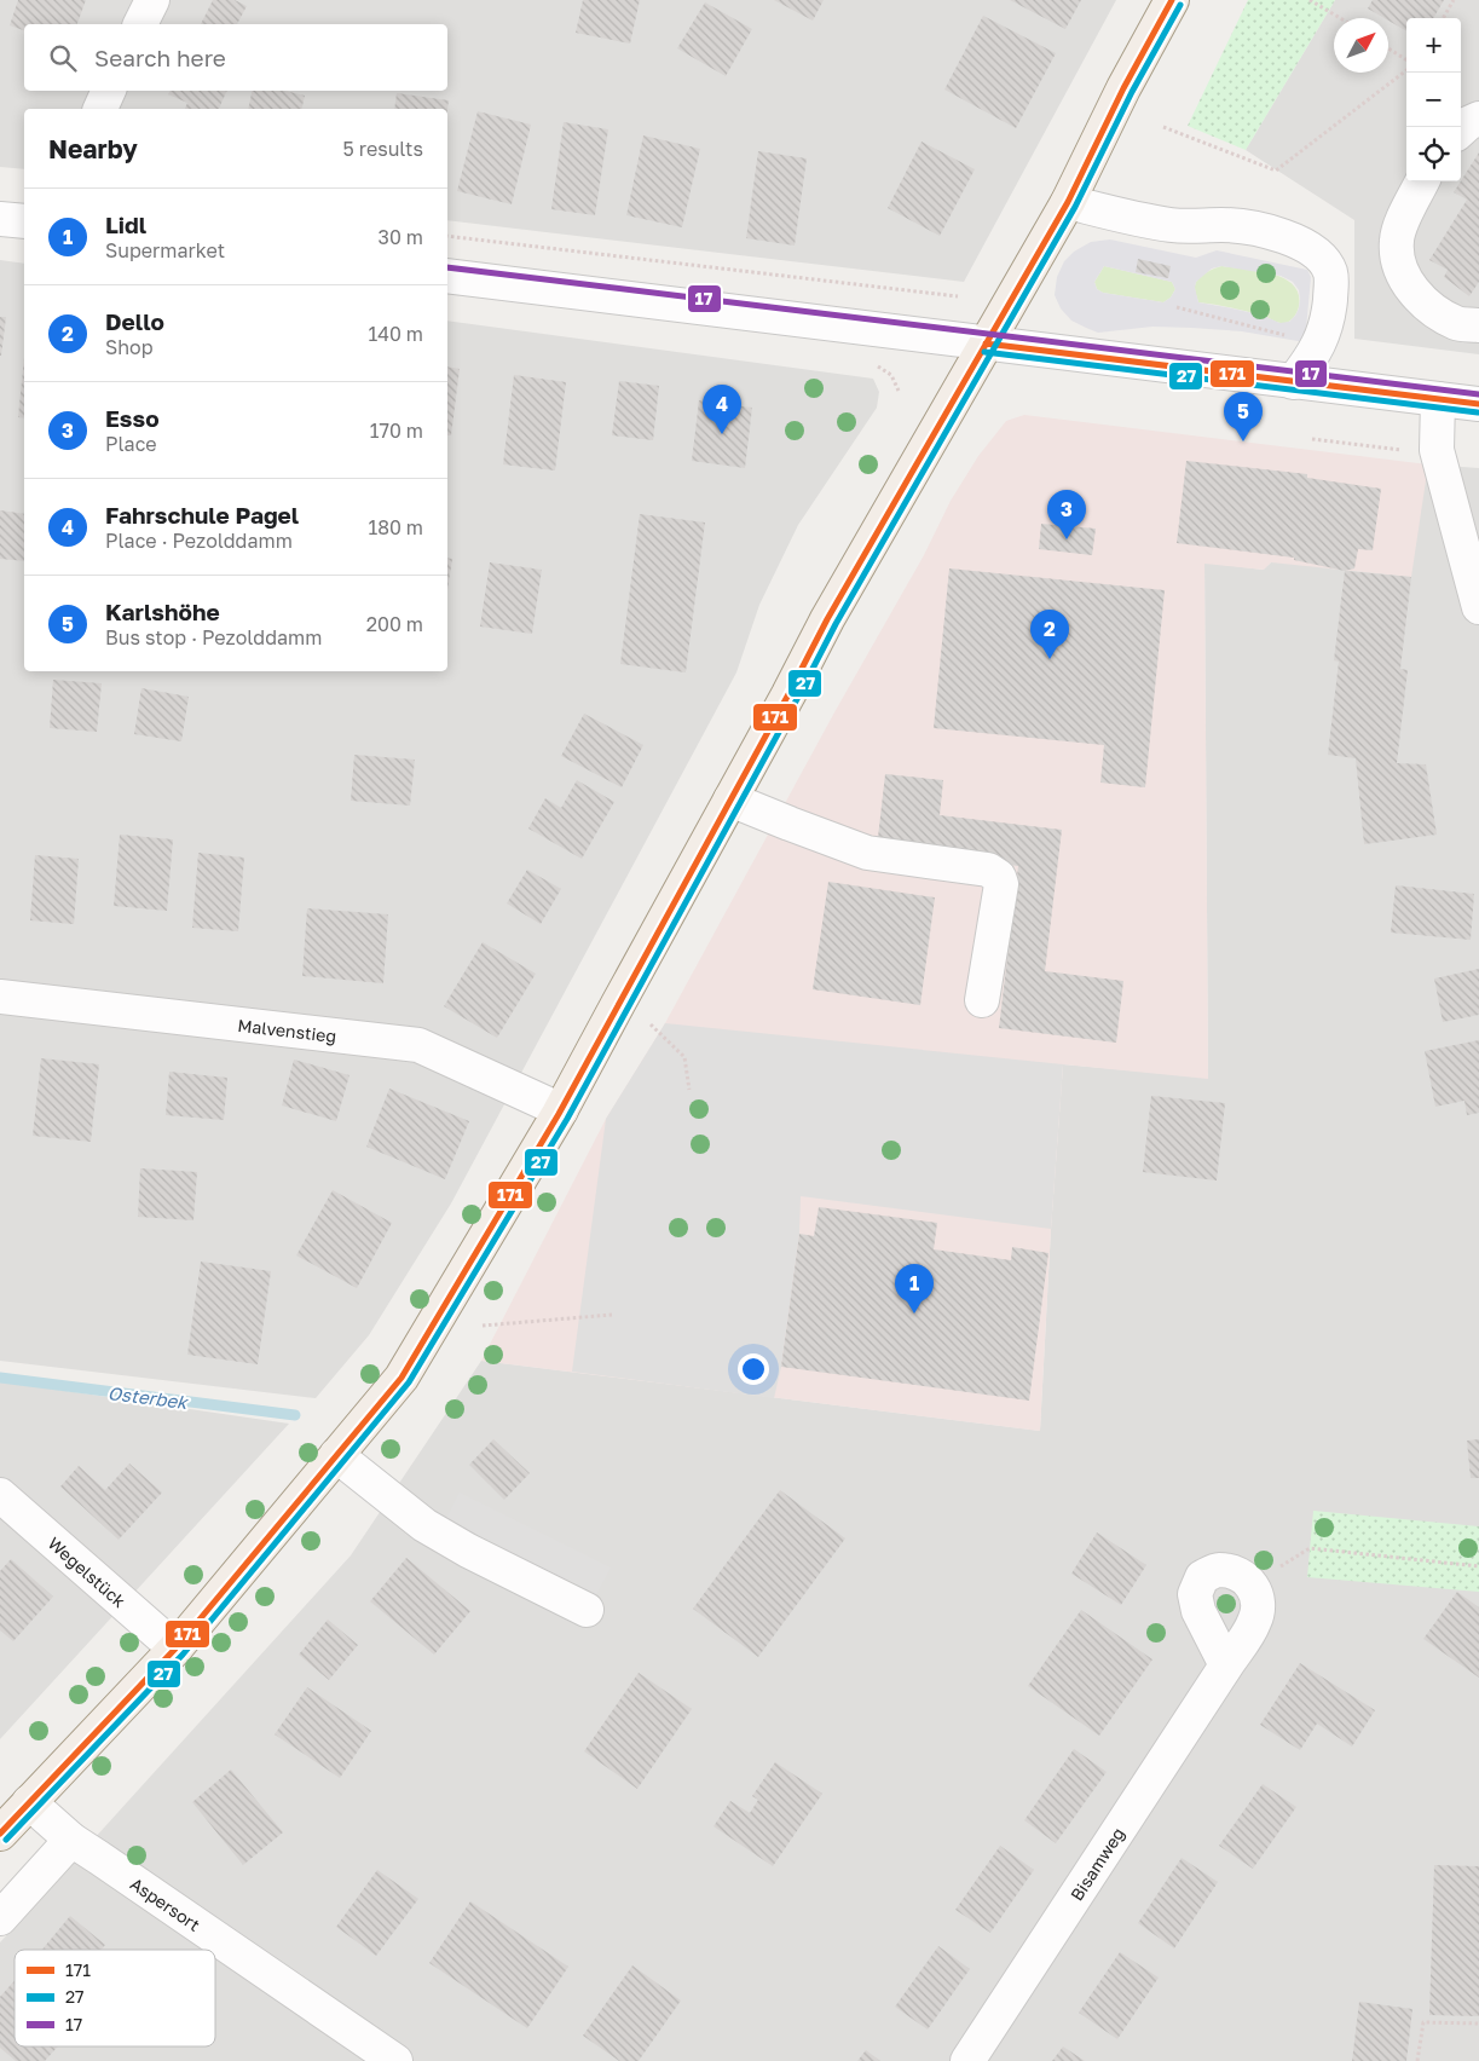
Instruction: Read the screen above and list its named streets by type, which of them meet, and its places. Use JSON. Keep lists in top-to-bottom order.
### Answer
{
  "streets": {
    "street": [
      "Malvenstieg",
      "Wegelstück",
      "Bisamweg",
      "Aspersort"
    ]
  },
  "water": ["Osterbek"],
  "lines": ["transit line 171", "transit line 27", "transit line 17"],
  "legend": ["171", "27", "17"],
  "north": "top right",
  "page": {
    "map_buttons": ["+", "−"],
    "search": "Search here",
    "heading": ["Nearby", "5 results"],
    "list": [
      {
        "mark": "1",
        "name": "Lidl",
        "note": "Supermarket",
        "value": "30 m"
      },
      {
        "mark": "2",
        "name": "Dello",
        "note": "Shop",
        "value": "140 m"
      },
      {
        "mark": "3",
        "name": "Esso",
        "note": "Place",
        "value": "170 m"
      },
      {
        "mark": "4",
        "name": "Fahrschule Pagel",
        "note": "Place · Pezolddamm",
        "value": "180 m"
      },
      {
        "mark": "5",
        "name": "Karlshöhe",
        "note": "Bus stop · Pezolddamm",
        "value": "200 m"
      }
    ],
    "pins": [
      "4",
      "5",
      "3",
      "2",
      "1"
    ]
  }
}
